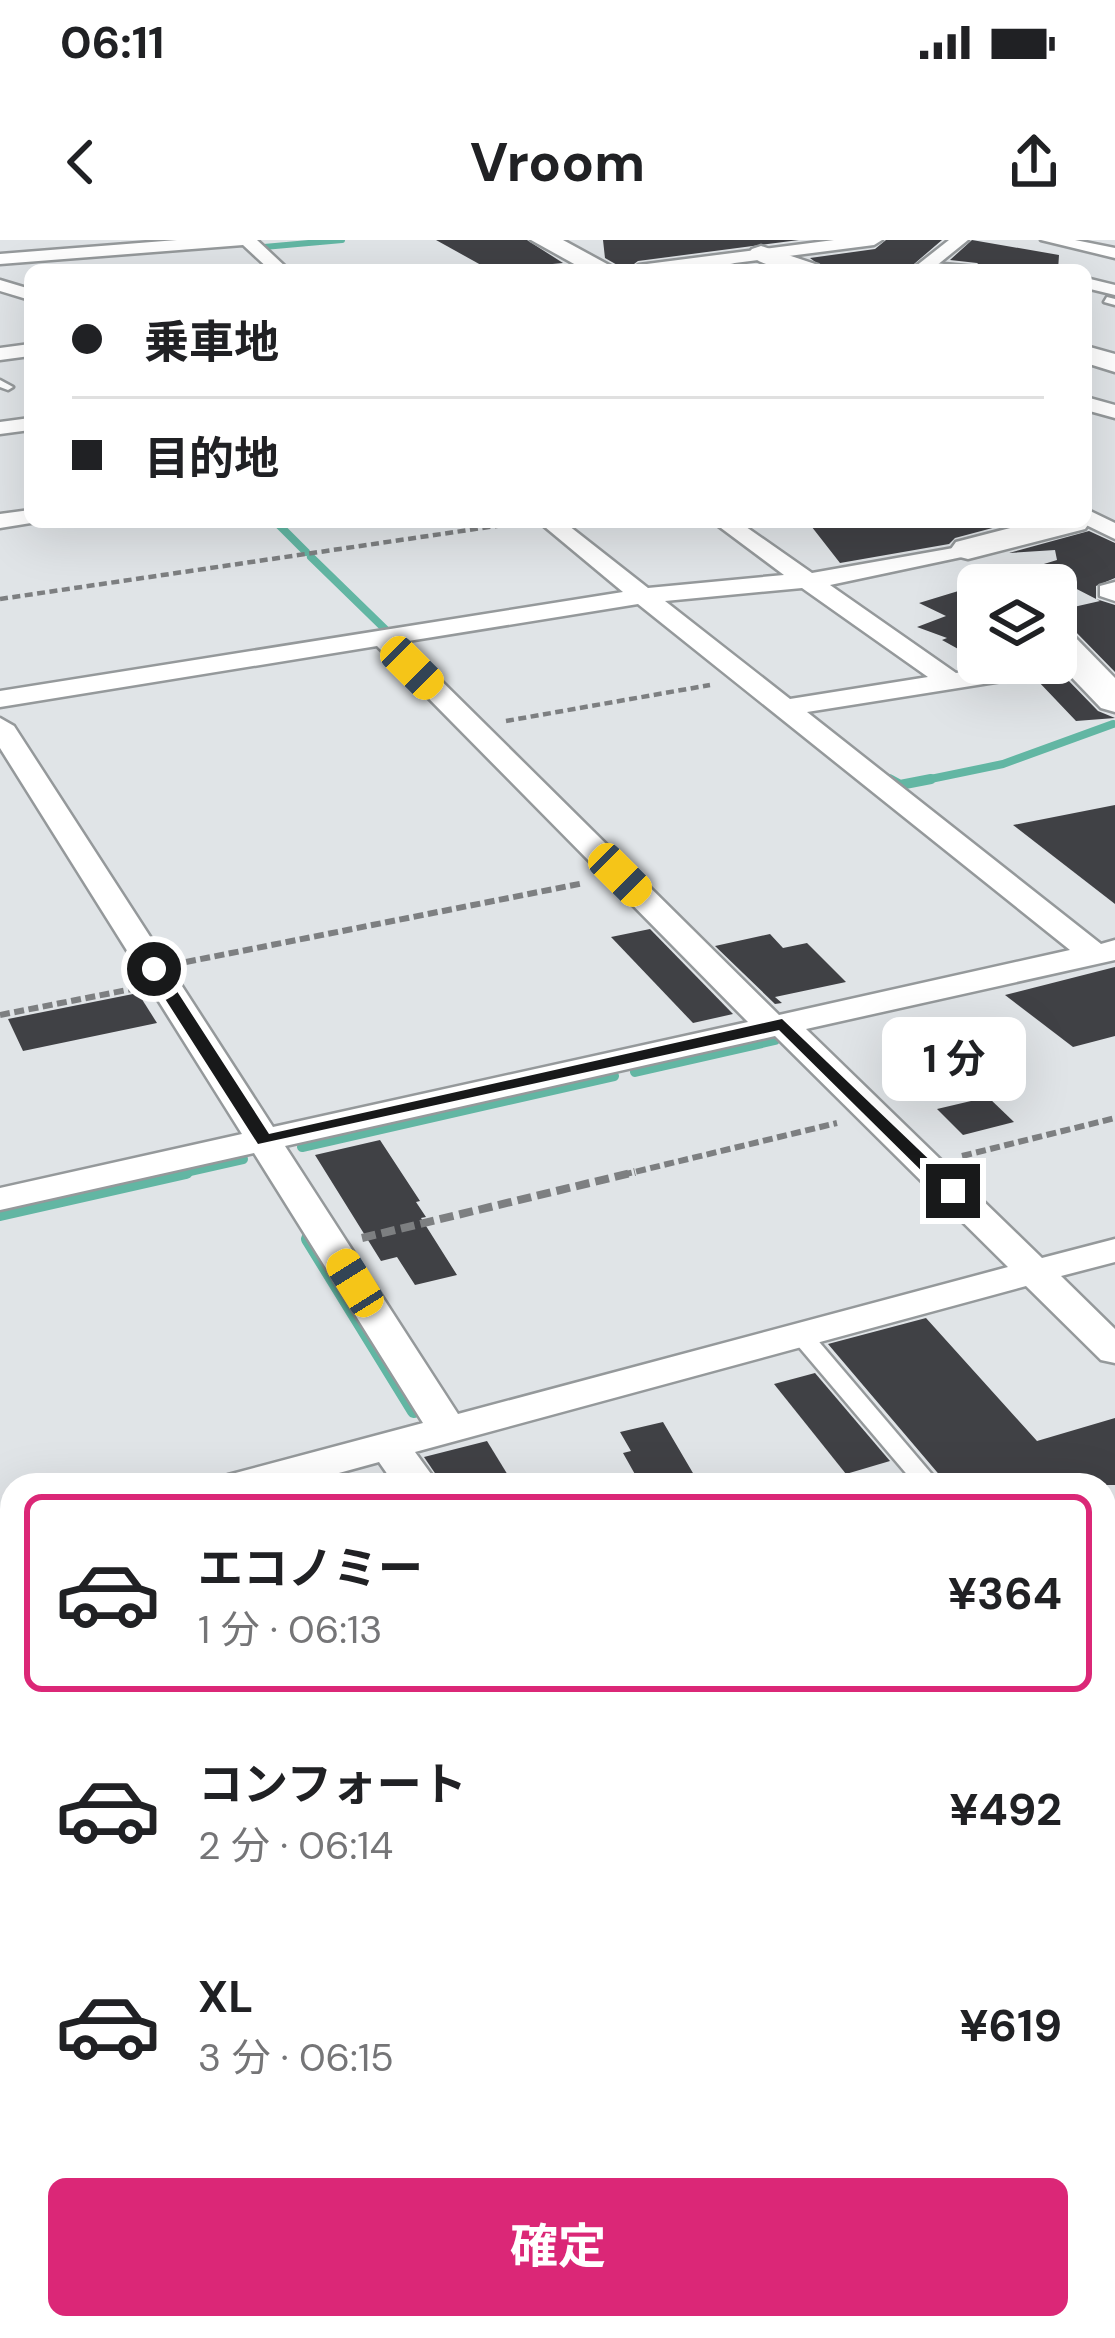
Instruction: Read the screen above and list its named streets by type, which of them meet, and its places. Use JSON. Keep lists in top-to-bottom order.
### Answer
{
  "page": {
    "status": "06:11",
    "header": "Vroom",
    "banner": ["乗車地", "目的地"],
    "bubble": "1 分",
    "list": [
      {
        "name": "エコノミー",
        "note": "1 分 · 06:13",
        "value": "¥364"
      },
      {
        "name": "コンフォート",
        "note": "2 分 · 06:14",
        "value": "¥492"
      },
      {
        "name": "XL",
        "note": "3 分 · 06:15",
        "value": "¥619"
      }
    ],
    "buttons": "確定"
  }
}
